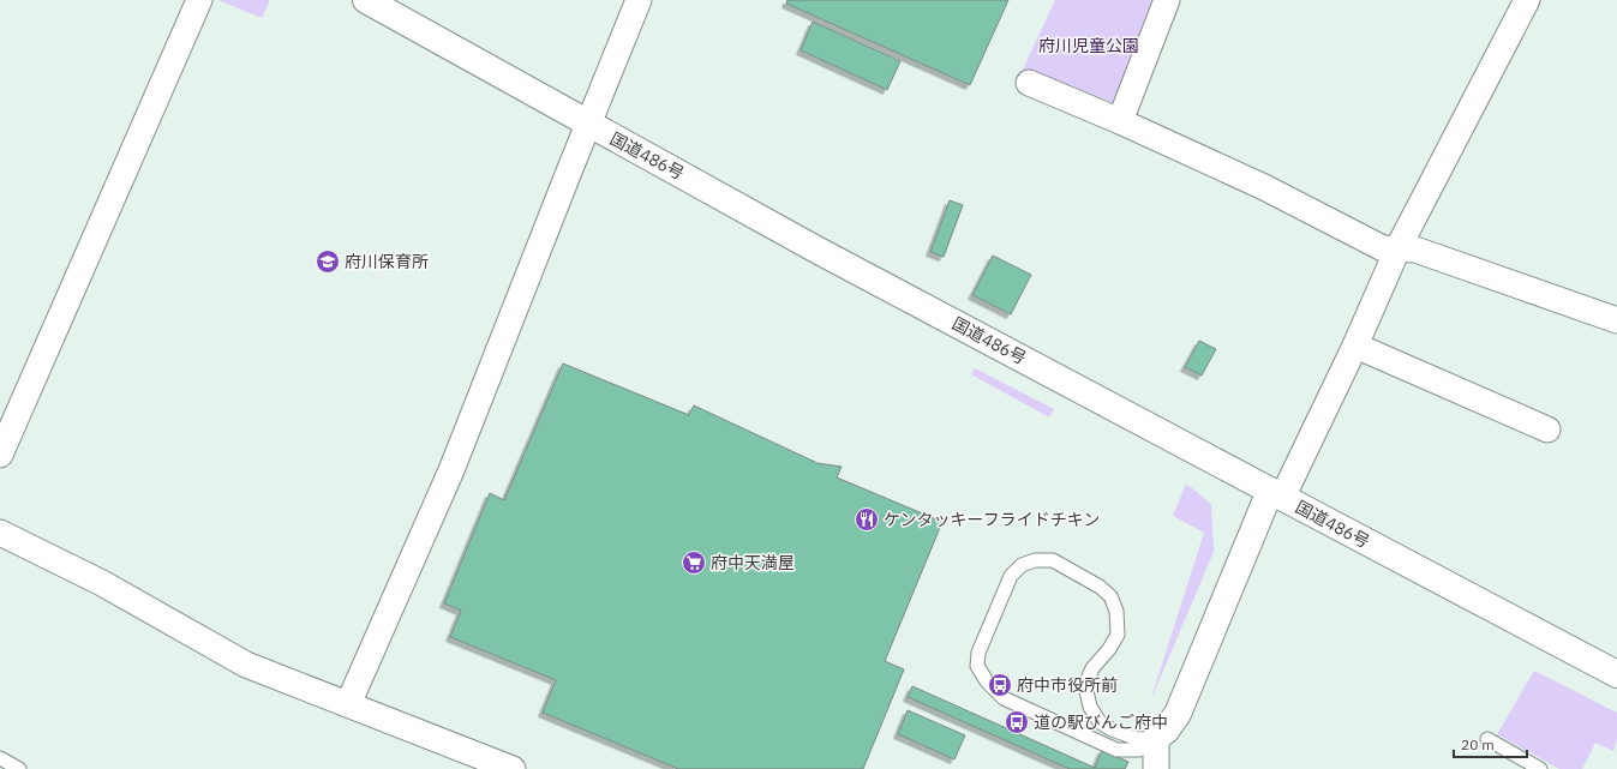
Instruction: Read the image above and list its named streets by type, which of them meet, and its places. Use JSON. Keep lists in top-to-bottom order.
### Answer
{
  "streets": {
    "main road": ["国道486号"]
  },
  "parks": ["府川児童公園"],
  "places": {
    "school or university": ["府川保育所"],
    "restaurant": ["ケンタッキーフライドチキン"],
    "supermarket": ["府中天満屋"],
    "bus stop": ["府中市役所前", "道の駅びんご府中"]
  },
  "scale_bar": "20 m"
}
